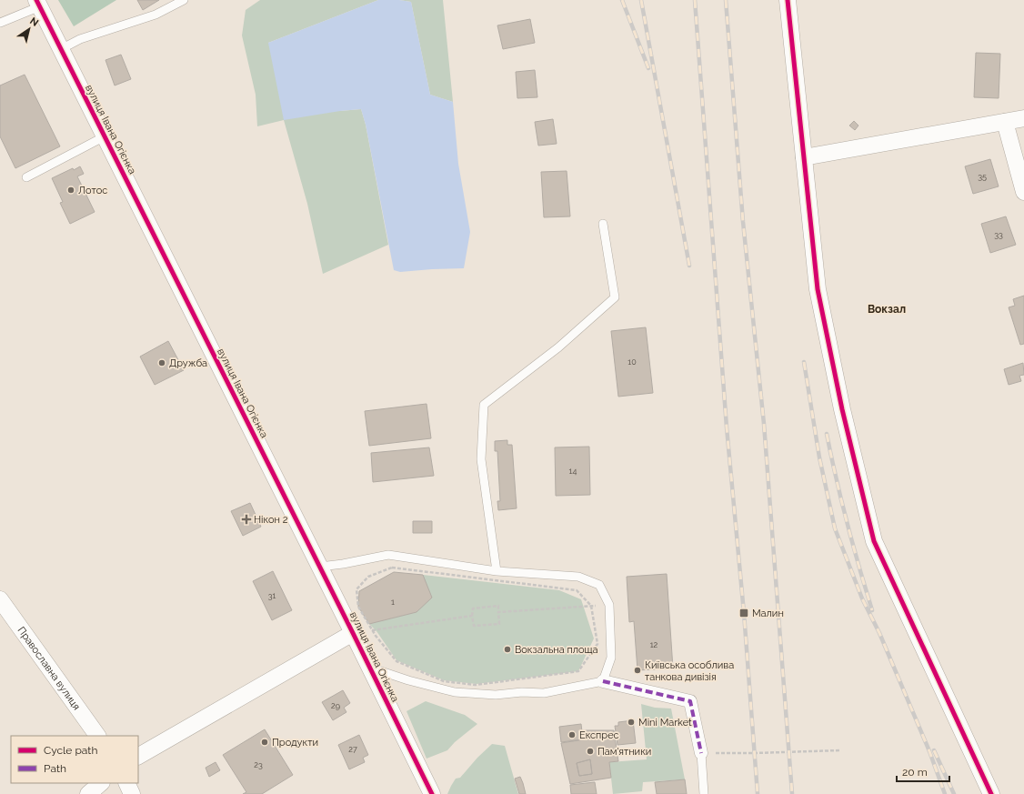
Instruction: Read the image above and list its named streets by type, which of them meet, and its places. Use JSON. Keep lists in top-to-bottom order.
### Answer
{
  "streets": {
    "street": ["вулиця Івана Огієнка", "Православна вулиця"]
  },
  "districts": ["Вокзал"],
  "places": {
    "other": [
      "Лотос",
      "Дружба",
      "Вокзальна площа",
      "Київська особлива танкова дивізія",
      "Mini Market",
      "Експрес",
      "Продукти",
      "Пам'ятники"
    ],
    "health": ["Нікон 2"],
    "transit": ["Малин"]
  },
  "house_numbers": [
    "35",
    "33",
    "10",
    "14",
    "31",
    "1",
    "12",
    "29",
    "27",
    "23"
  ],
  "legend": ["Cycle path", "Path"],
  "scale_bar": "20 m",
  "north": "top right"
}
